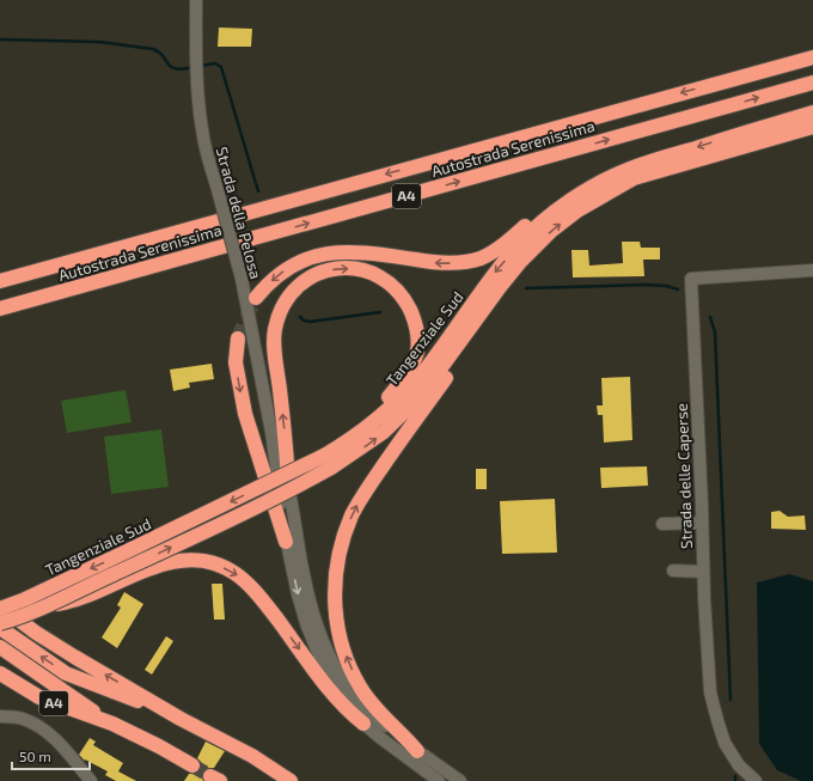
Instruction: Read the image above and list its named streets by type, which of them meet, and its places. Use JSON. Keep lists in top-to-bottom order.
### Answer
{
  "streets": {
    "highway": ["Autostrada Serenissima", "A4", "Tangenziale Sud"],
    "street": ["Strada della Pelosa", "Strada delle Caperse"]
  },
  "scale_bar": "50 m"
}
